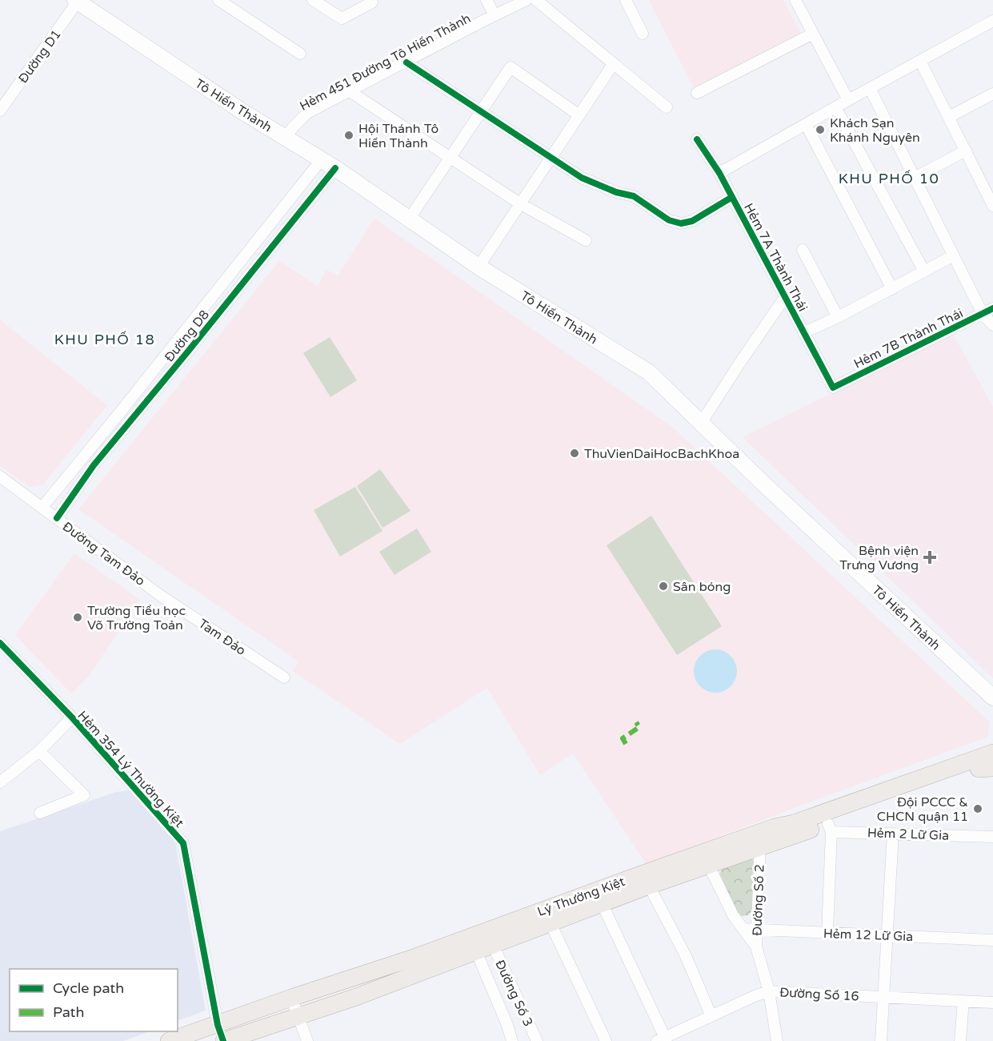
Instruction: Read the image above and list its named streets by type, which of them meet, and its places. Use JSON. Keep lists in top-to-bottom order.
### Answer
{
  "streets": {
    "main road": ["Tô Hiến Thành", "Lý Thường Kiệt"],
    "street": [
      "Đường D1",
      "Hẻm 451 Đường Tô Hiến Thành",
      "Hẻm 7A Thành Thái",
      "Đường D8",
      "Hẻm 7B Thành Thái",
      "Đường Tam Đảo",
      "Tam Đảo",
      "Hẻm 354 Lý Thường Kiệt",
      "Hẻm 2 Lữ Gia",
      "Đường Số 2",
      "Hẻm 12 Lữ Gia",
      "Đường Số 3",
      "Đường Số 16"
    ]
  },
  "crossings": [
    ["Đường D1", "Tô Hiến Thành"],
    ["Hẻm 451 Đường Tô Hiến Thành", "Tô Hiến Thành"],
    ["Tô Hiến Thành", "Đường D8"],
    ["Hẻm 7A Thành Thái", "Hẻm 7B Thành Thái"],
    ["Đường D8", "Đường Tam Đảo"],
    ["Đường Tam Đảo", "Tam Đảo"],
    ["Hẻm 354 Lý Thường Kiệt", "Lý Thường Kiệt"],
    ["Hẻm 2 Lữ Gia", "Lý Thường Kiệt"],
    ["Lý Thường Kiệt", "Đường Số 2"],
    ["Lý Thường Kiệt", "Đường Số 3"],
    ["Đường Số 2", "Hẻm 12 Lữ Gia"],
    ["Đường Số 2", "Đường Số 16"]
  ],
  "districts": ["KHU PHỐ 10", "KHU PHỐ 18"],
  "places": {
    "other": [
      "Khách Sạn Khánh Nguyên",
      "Hội Thánh Tô Hiến Thành",
      "ThuVienDaiHocBachKhoa",
      "Sân bóng",
      "Trường Tiểu học Võ Trường Toản",
      "Đội PCCC & CHCN quận 11"
    ],
    "health": ["Bệnh viện Trưng Vương"]
  },
  "legend": ["Cycle path", "Path"]
}
